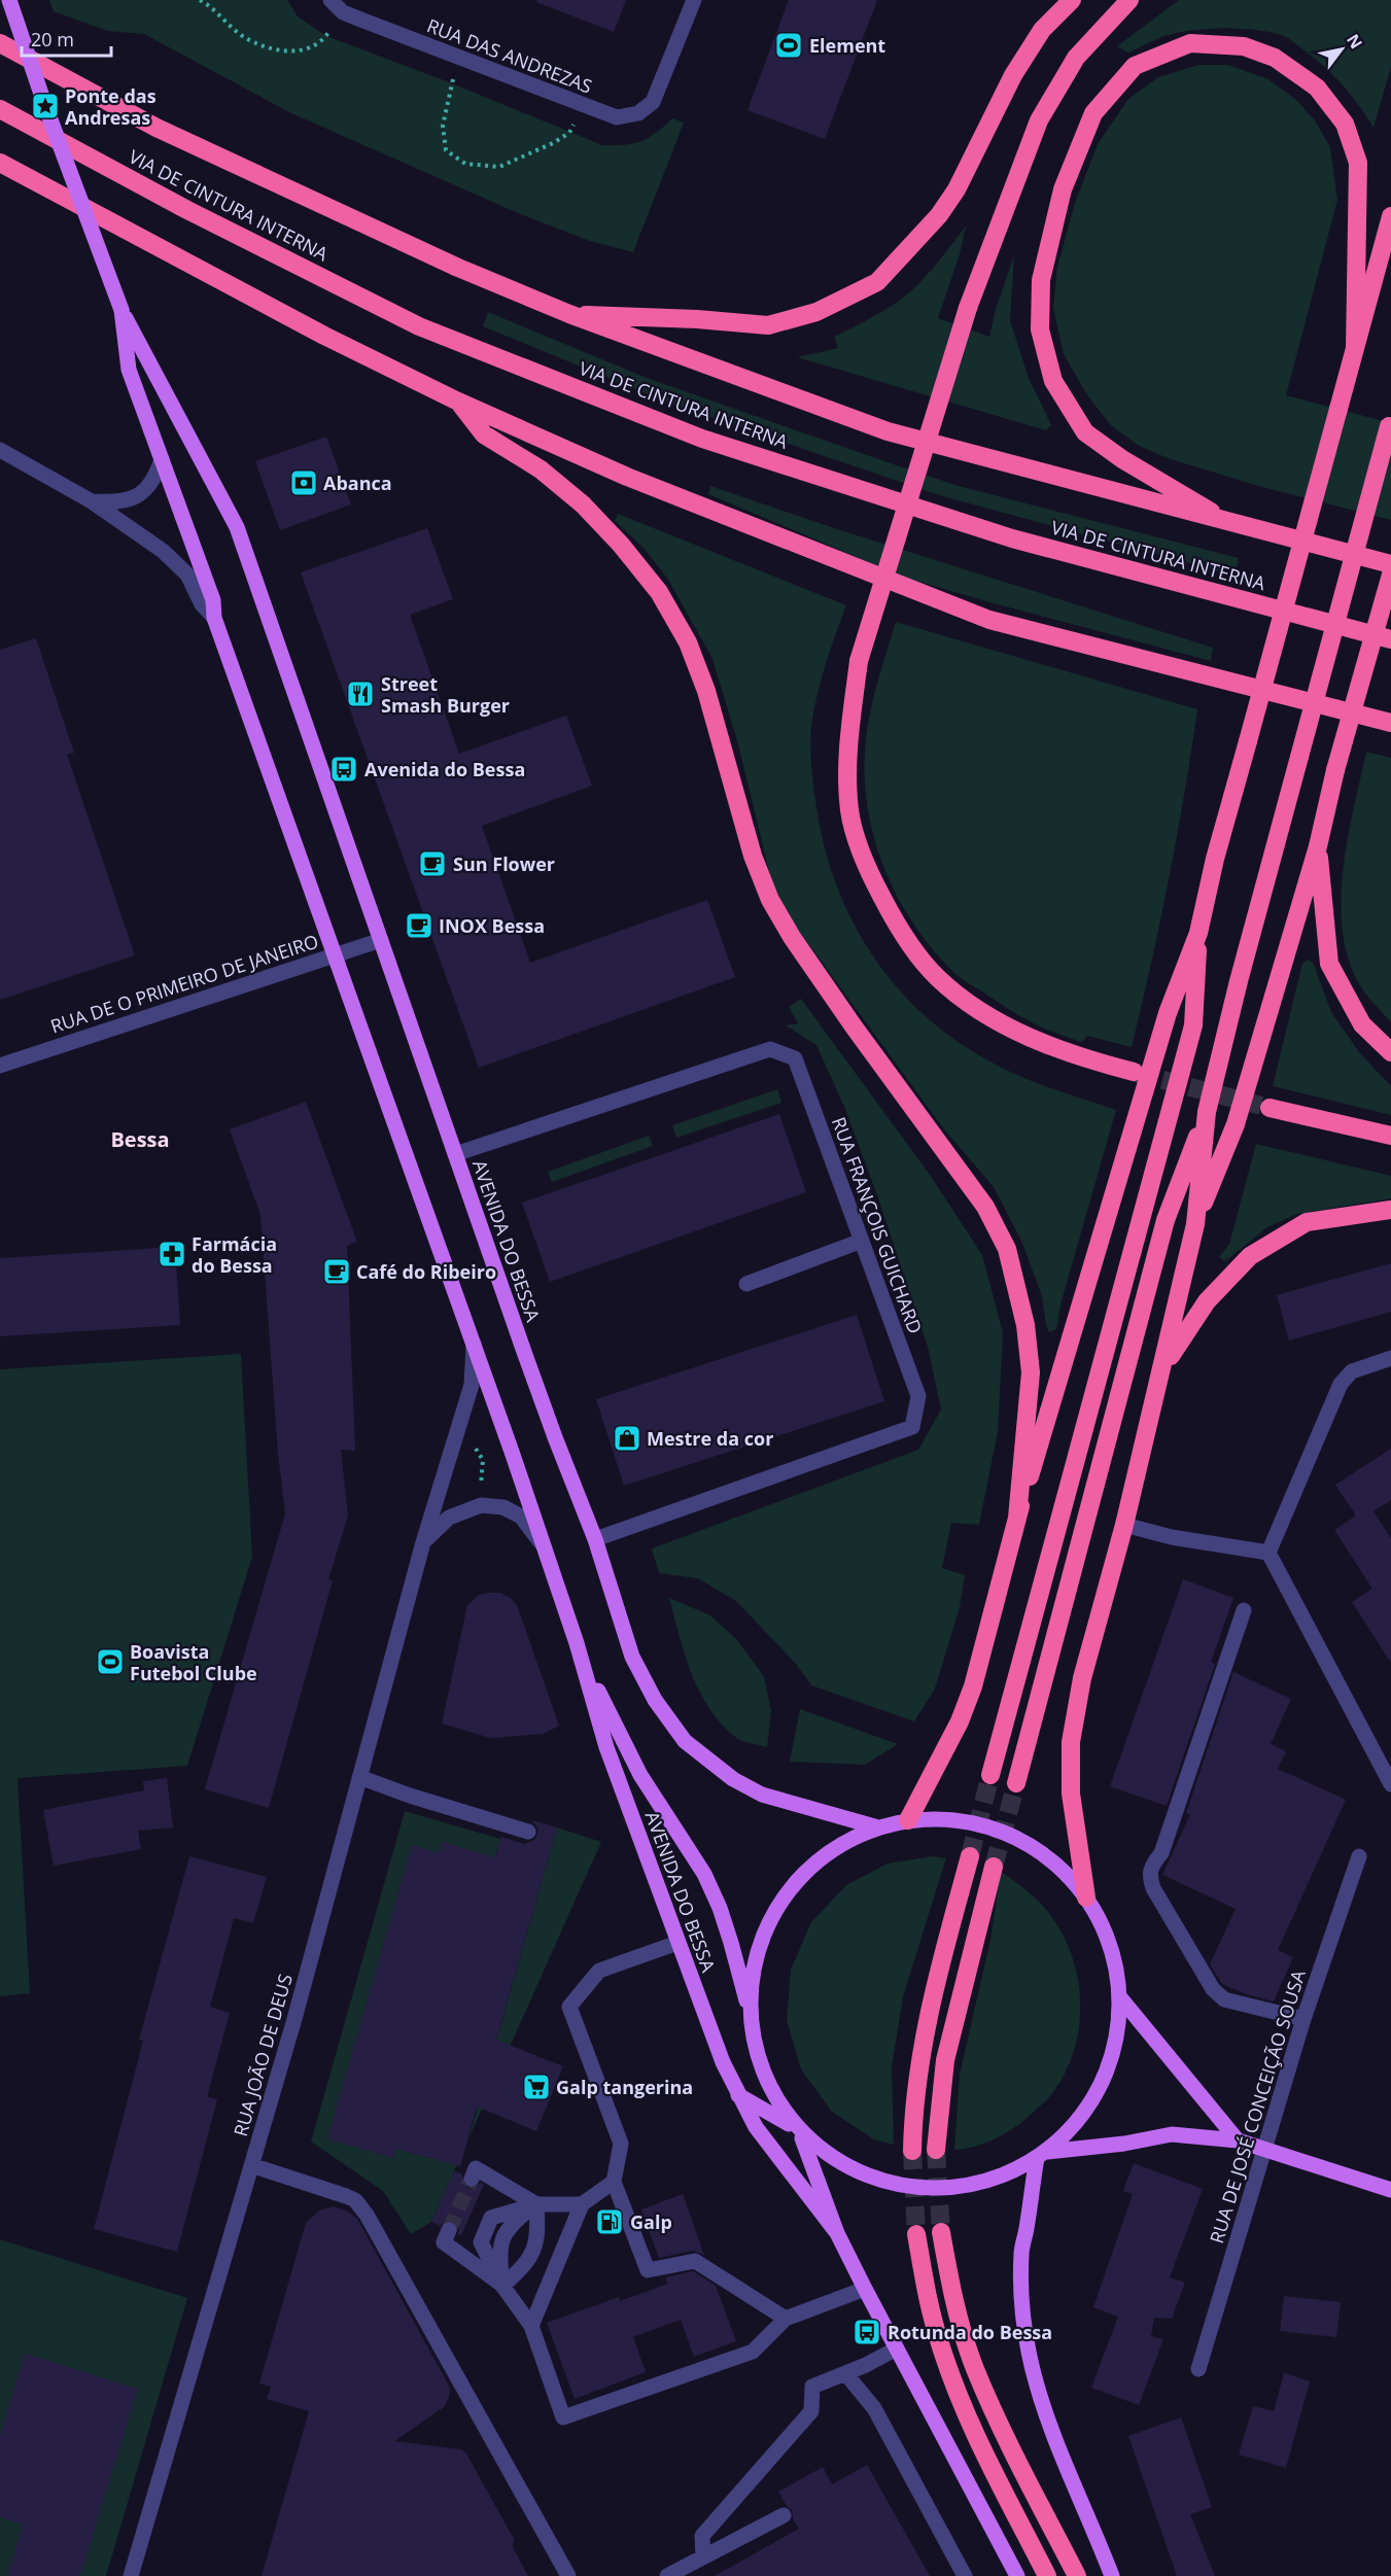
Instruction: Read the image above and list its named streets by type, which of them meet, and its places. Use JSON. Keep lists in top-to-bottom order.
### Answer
{
  "streets": {
    "highway": ["VIA DE CINTURA INTERNA"],
    "main road": ["AVENIDA DO BESSA"],
    "street": [
      "RUA DAS ANDREZAS",
      "RUA DE O PRIMEIRO DE JANEIRO",
      "RUA FRANÇOIS GUICHARD",
      "RUA JOÃO DE DEUS",
      "RUA DE JOSÉ CONCEIÇÃO SOUSA"
    ]
  },
  "crossings": [
    ["RUA DE O PRIMEIRO DE JANEIRO", "AVENIDA DO BESSA"],
    ["RUA FRANÇOIS GUICHARD", "AVENIDA DO BESSA"],
    ["AVENIDA DO BESSA", "RUA JOÃO DE DEUS"]
  ],
  "districts": ["Bessa"],
  "places": {
    "sports": ["Element", "Boavista Futebol Clube"],
    "place": ["Ponte das Andresas"],
    "bank": ["Abanca"],
    "restaurant": ["Street Smash Burger"],
    "bus stop": ["Avenida do Bessa", "Rotunda do Bessa"],
    "cafe": ["Sun Flower", "INOX Bessa", "Café do Ribeiro"],
    "pharmacy": ["Farmácia do Bessa"],
    "shop": ["Mestre da cor"],
    "supermarket": ["Galp tangerina"],
    "fuel station": ["Galp"]
  },
  "scale_bar": "20 m",
  "north": "top right"
}
